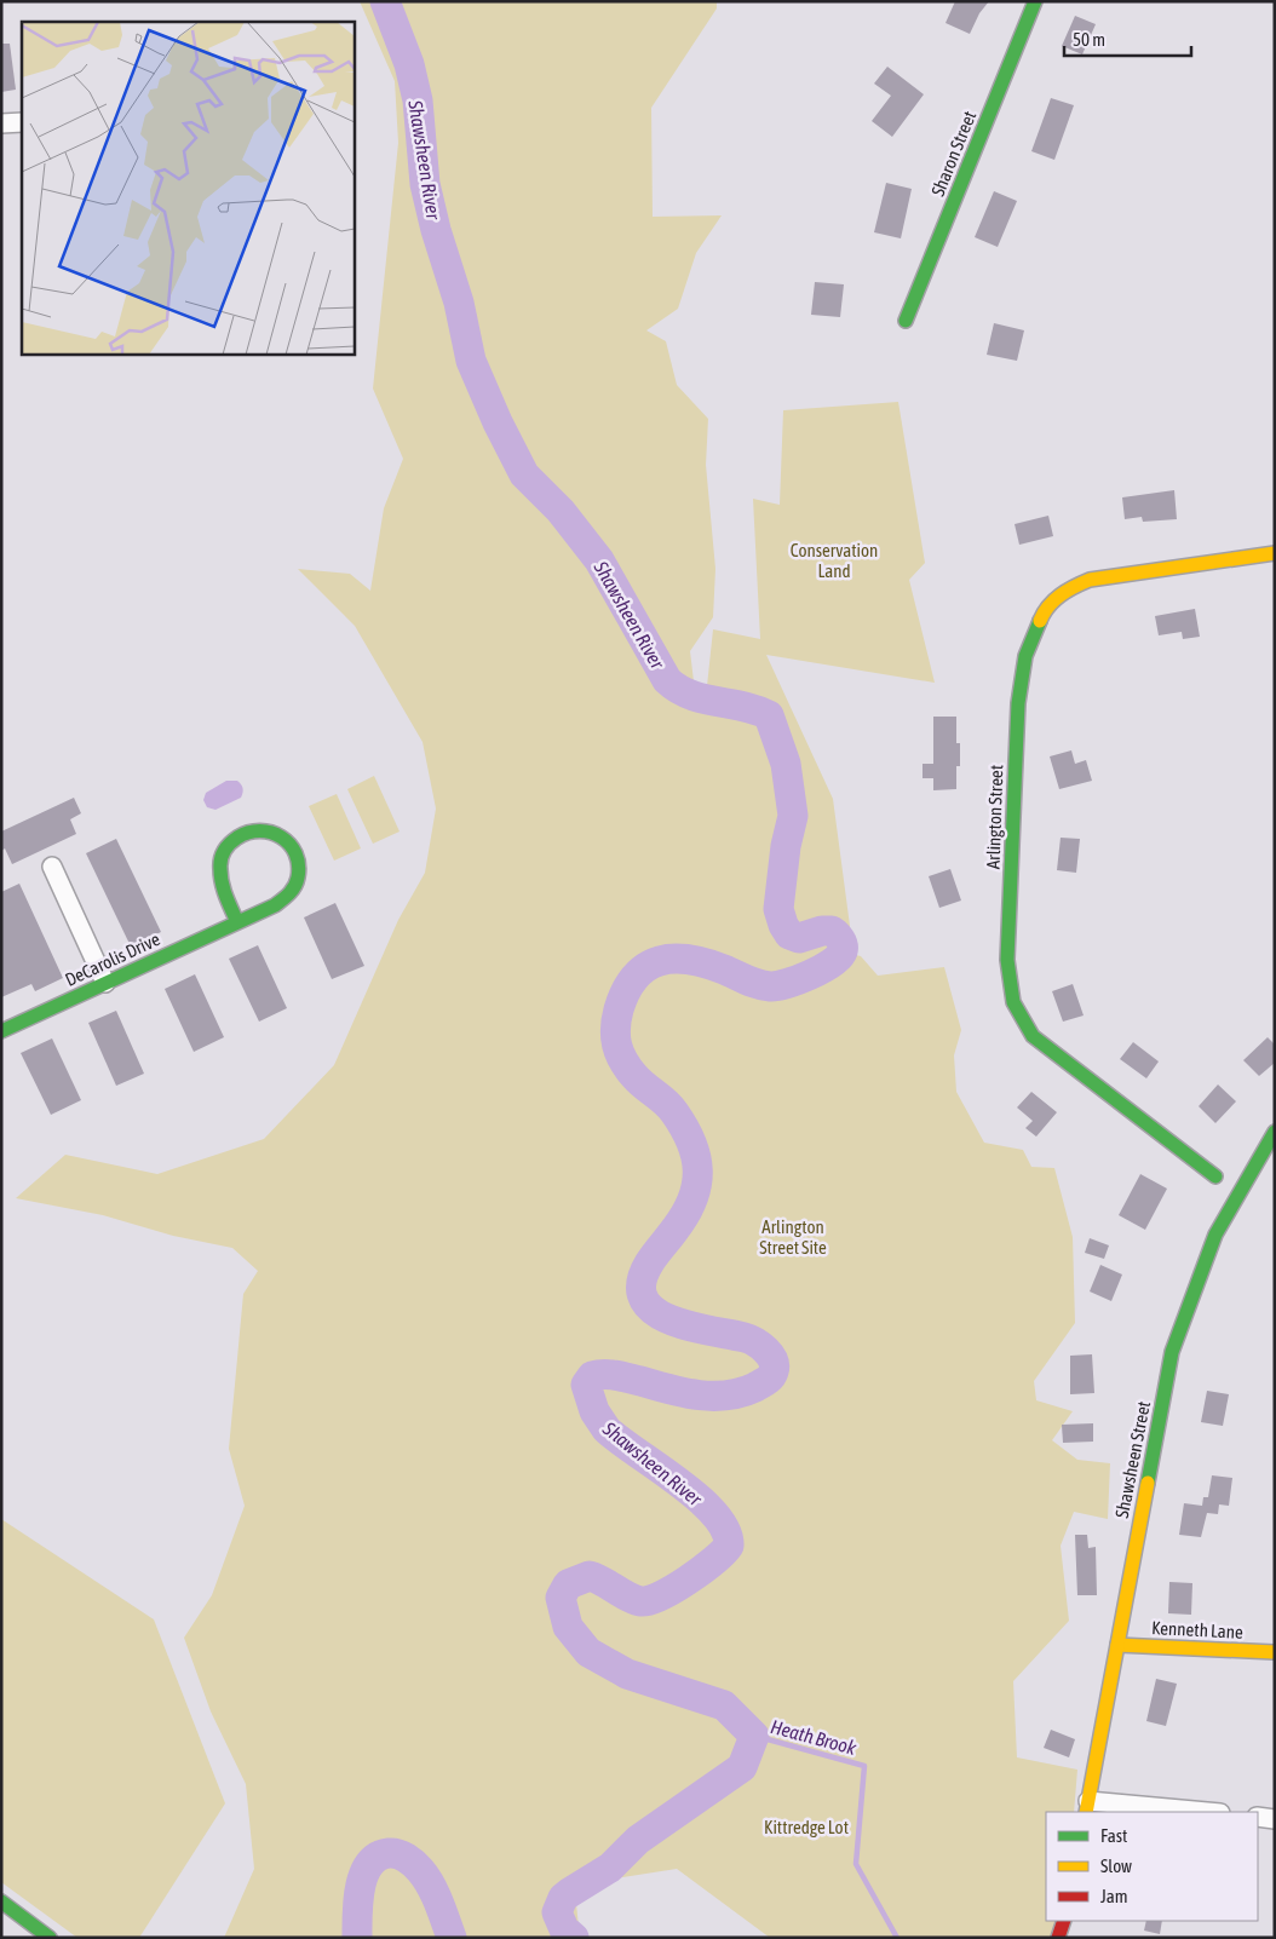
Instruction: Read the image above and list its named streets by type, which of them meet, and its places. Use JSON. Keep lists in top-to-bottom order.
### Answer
{
  "streets": {
    "street": [
      "Sharon Street",
      "Arlington Street",
      "DeCarolis Drive",
      "Shawsheen Street",
      "Kenneth Lane"
    ]
  },
  "crossings": [
    ["Shawsheen Street", "Kenneth Lane"]
  ],
  "water": ["Shawsheen River", "Heath Brook"],
  "parks": ["Conservation Land", "Arlington Street Site", "Kittredge Lot"],
  "legend": ["Fast", "Slow", "Jam"],
  "scale_bar": "50 m"
}
